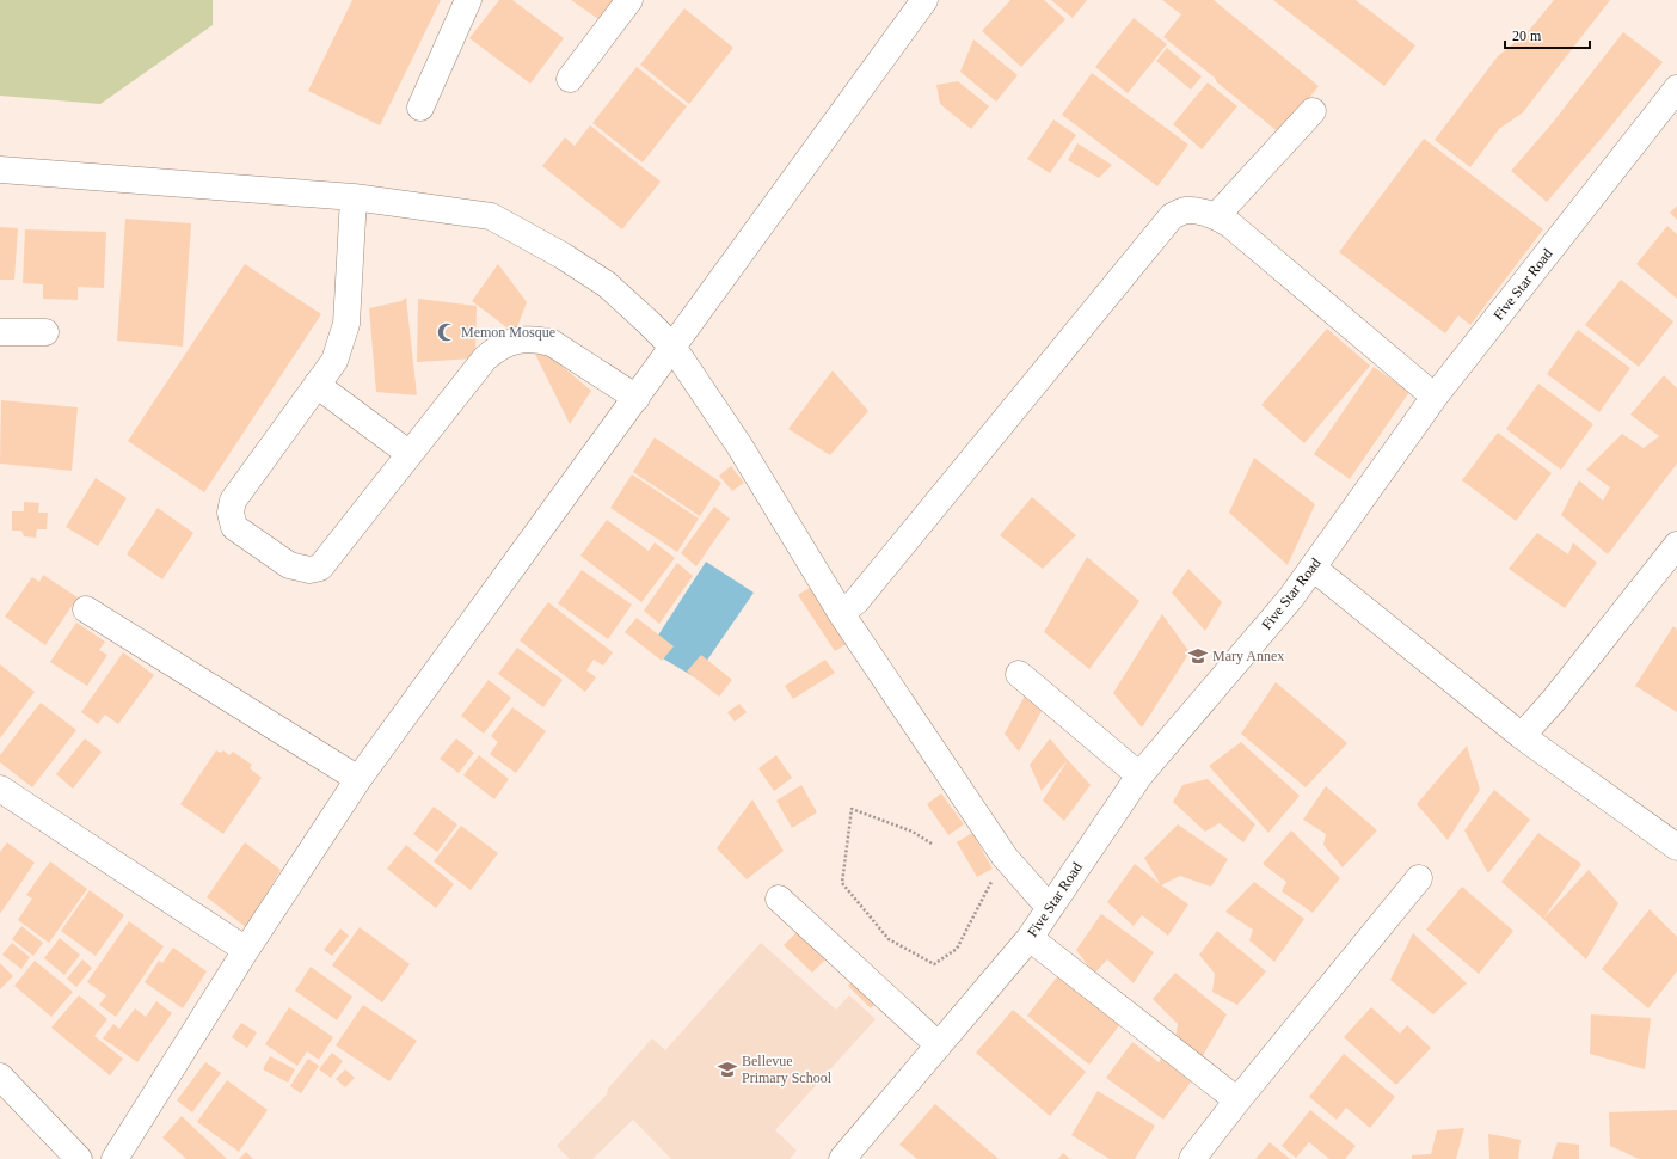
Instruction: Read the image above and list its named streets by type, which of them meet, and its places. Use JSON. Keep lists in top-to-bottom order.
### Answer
{
  "streets": {
    "street": ["Five Star Road"]
  },
  "places": {
    "mosque": ["Memon Mosque"],
    "school or university": ["Mary Annex", "Bellevue Primary School"]
  },
  "scale_bar": "20 m"
}
